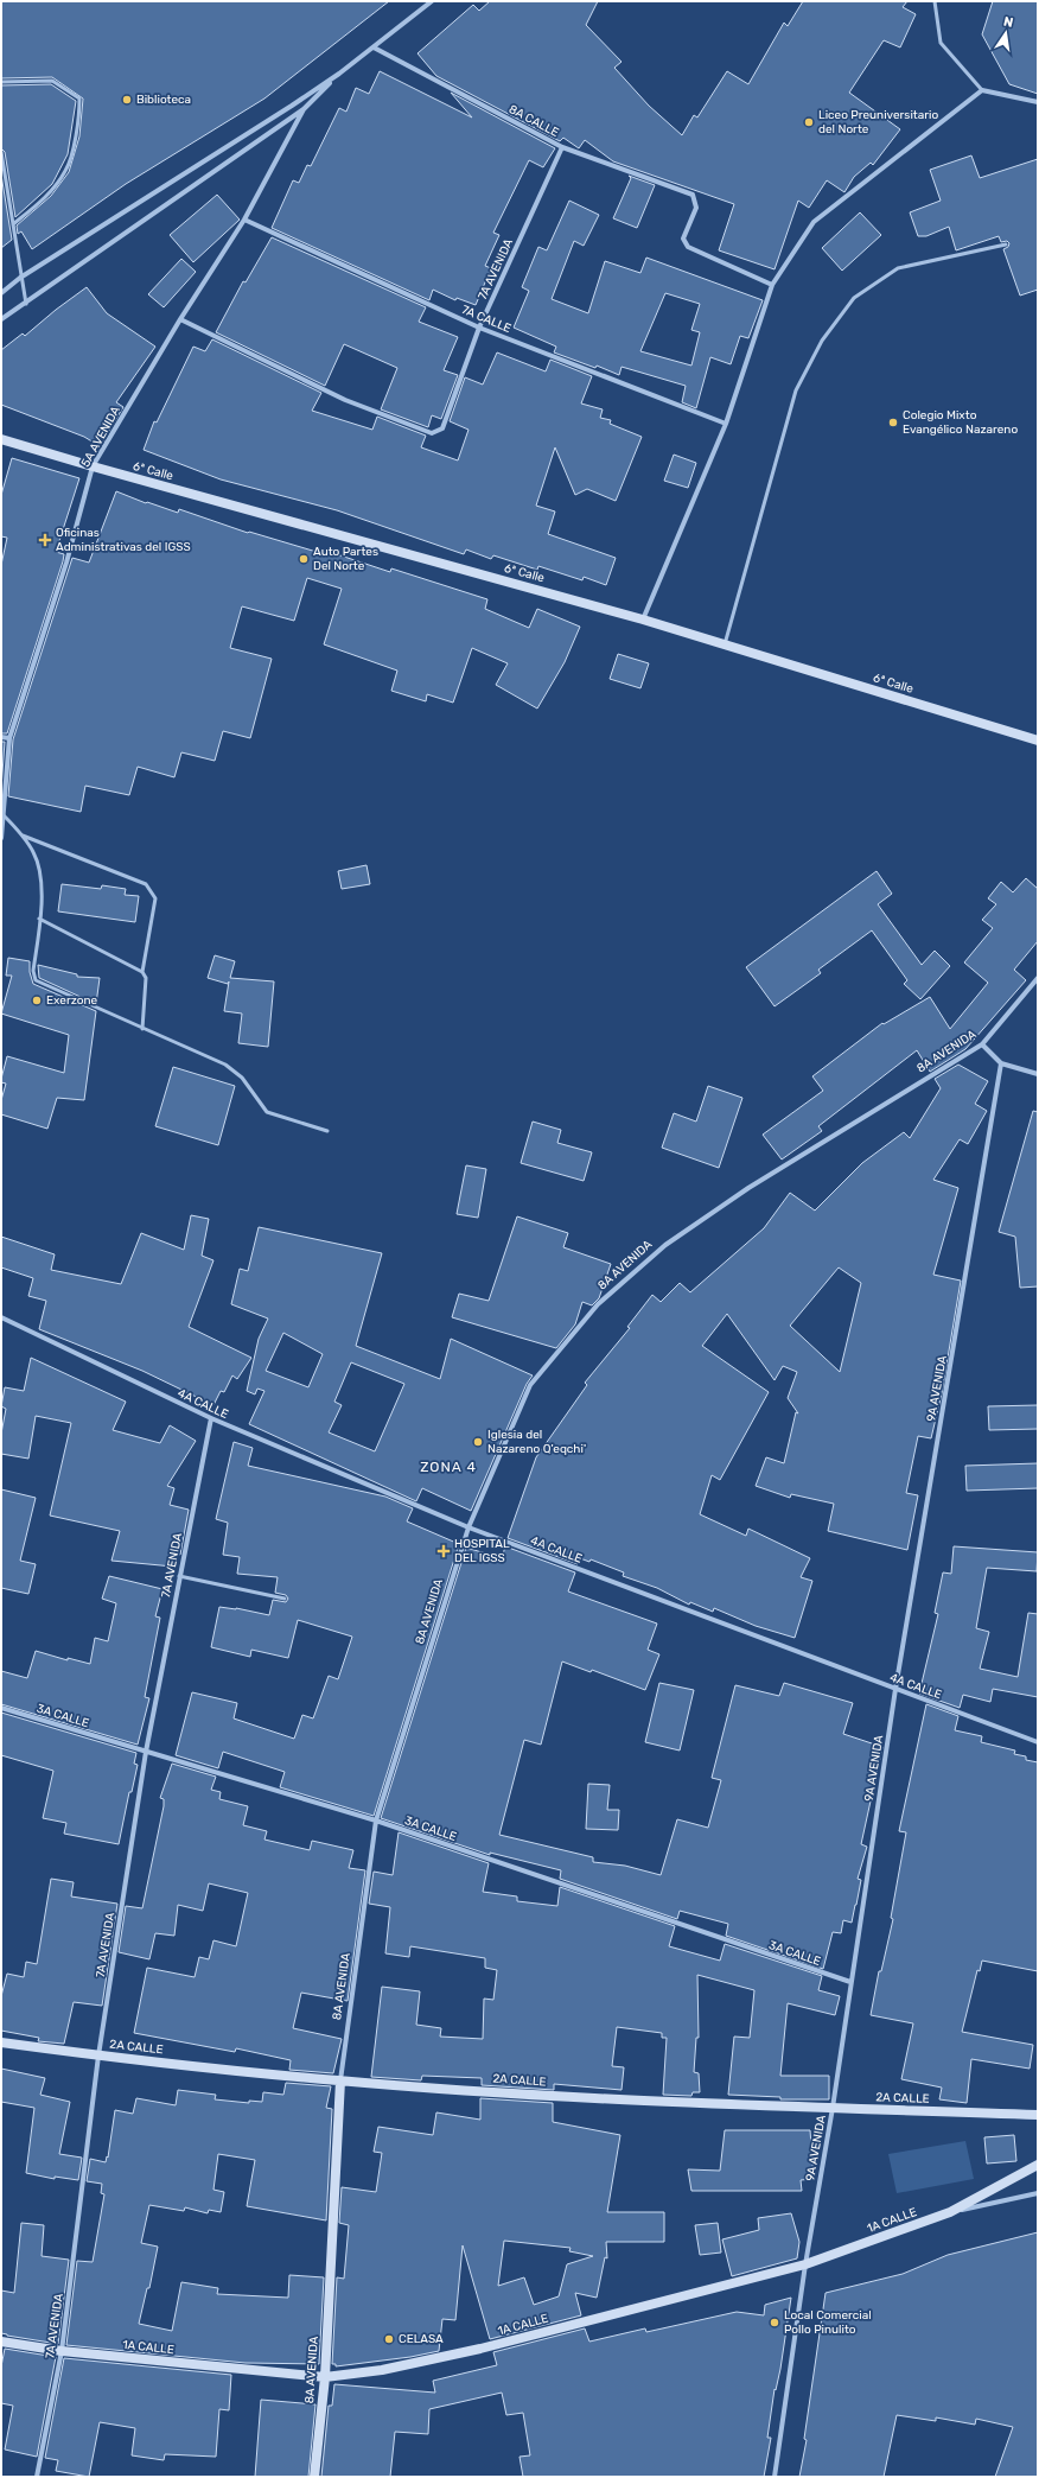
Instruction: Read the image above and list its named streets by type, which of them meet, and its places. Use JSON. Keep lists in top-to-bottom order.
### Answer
{
  "streets": {
    "main road": [
      "6ª Calle",
      "8A AVENIDA",
      "2A CALLE",
      "1A CALLE"
    ],
    "street": [
      "8A CALLE",
      "7A AVENIDA",
      "7A CALLE",
      "5A AVENIDA",
      "9A AVENIDA",
      "4A CALLE",
      "3A CALLE"
    ]
  },
  "crossings": [
    ["8A CALLE", "7A AVENIDA"],
    ["7A AVENIDA", "7A CALLE"],
    ["7A AVENIDA", "5A AVENIDA"],
    ["7A AVENIDA", "4A CALLE"],
    ["7A AVENIDA", "3A CALLE"],
    ["7A AVENIDA", "2A CALLE"],
    ["7A AVENIDA", "1A CALLE"],
    ["7A CALLE", "5A AVENIDA"],
    ["5A AVENIDA", "6ª Calle"],
    ["8A AVENIDA", "4A CALLE"],
    ["8A AVENIDA", "3A CALLE"],
    ["8A AVENIDA", "2A CALLE"],
    ["8A AVENIDA", "1A CALLE"],
    ["9A AVENIDA", "4A CALLE"],
    ["9A AVENIDA", "3A CALLE"],
    ["9A AVENIDA", "2A CALLE"],
    ["9A AVENIDA", "1A CALLE"]
  ],
  "districts": ["ZONA 4"],
  "places": {
    "other": [
      "Biblioteca",
      "Liceo Preuniversitario del Norte",
      "Colegio Mixto Evangélico Nazareno",
      "Auto Partes Del Norte",
      "Exerzone",
      "Iglesia del Nazareno Q'eqchi'",
      "Local Comercial Pollo Pinulito",
      "CELASA"
    ],
    "health": ["Oficinas Administrativas del IGSS", "HOSPITAL DEL IGSS"]
  },
  "north": "top"
}
